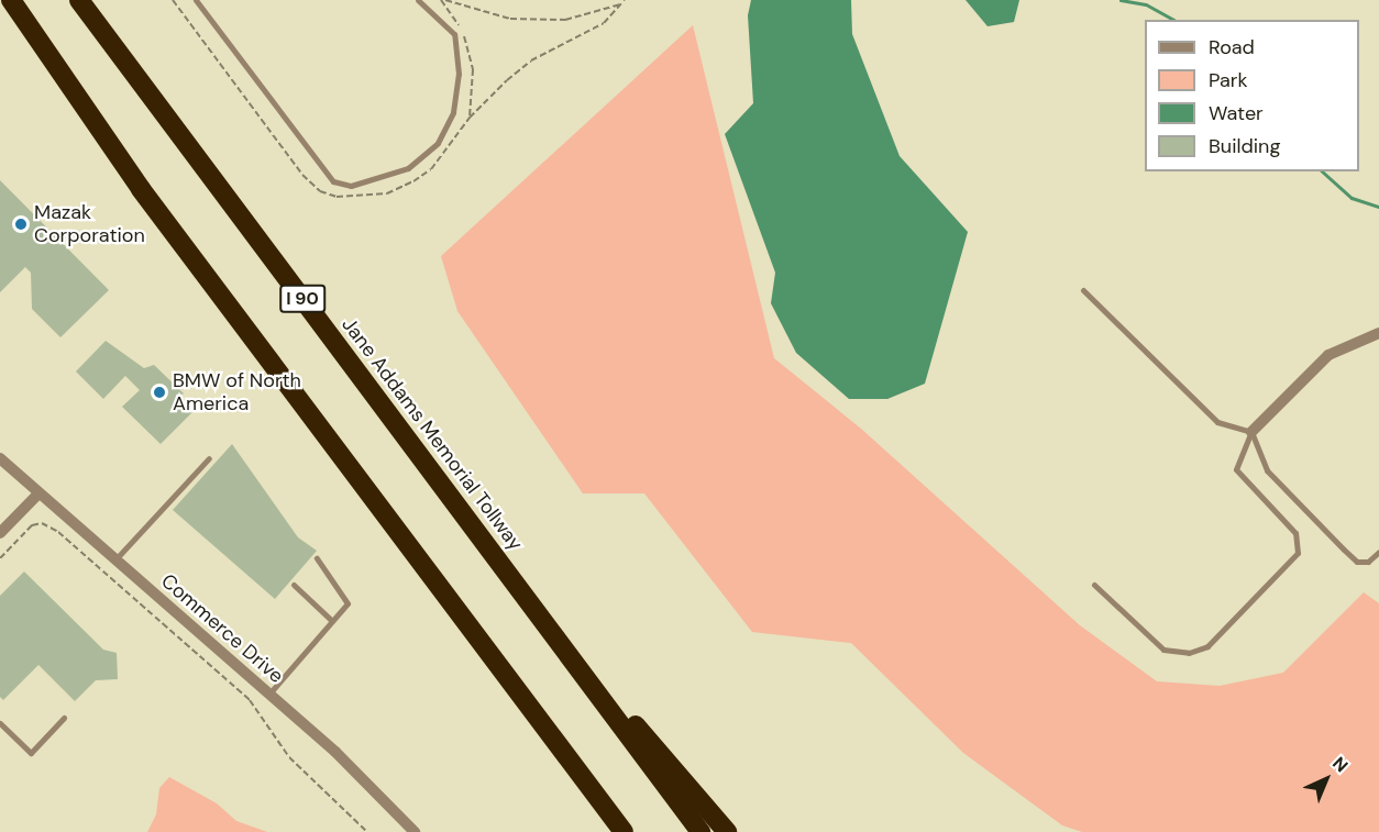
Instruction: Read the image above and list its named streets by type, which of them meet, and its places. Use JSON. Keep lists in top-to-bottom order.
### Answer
{
  "streets": {
    "highway": ["I 90", "Jane Addams Memorial Tollway"],
    "street": ["Commerce Drive"]
  },
  "places": ["Mazak Corporation", "BMW of North America"],
  "legend": [
    "Road",
    "Park",
    "Water",
    "Building"
  ],
  "north": "top right"
}
